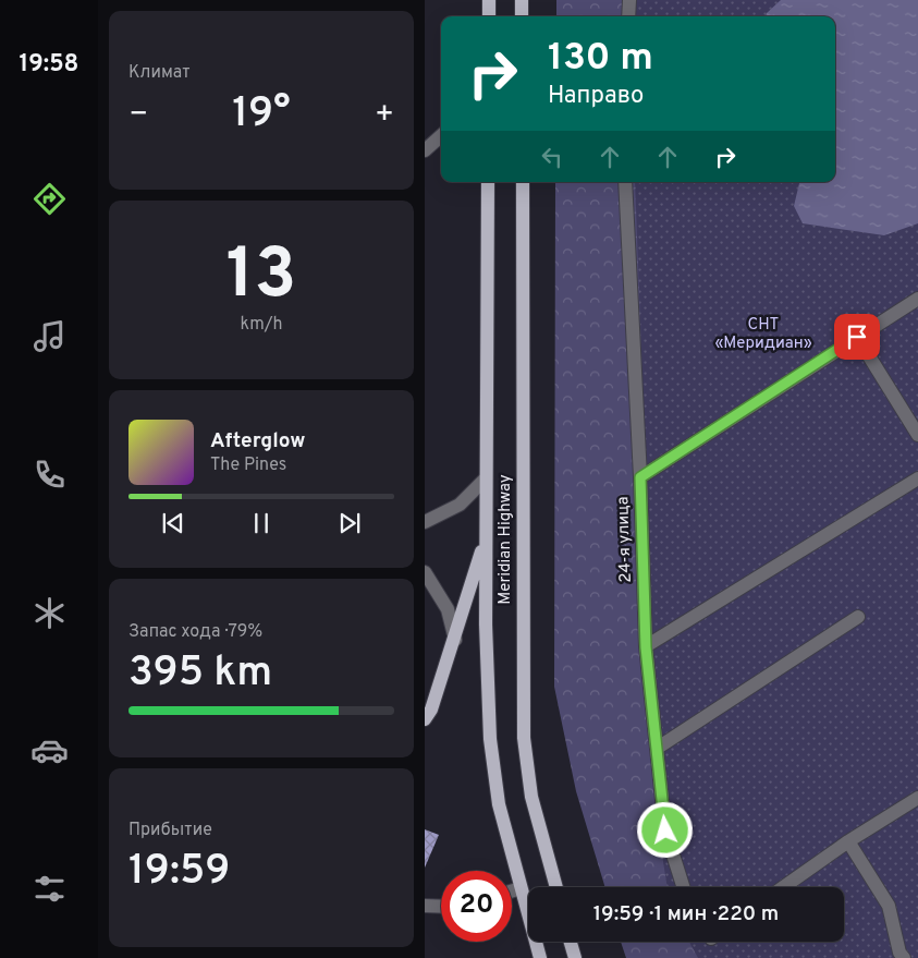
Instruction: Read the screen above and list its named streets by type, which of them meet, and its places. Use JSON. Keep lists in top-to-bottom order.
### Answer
{
  "streets": {
    "main road": ["Meridian Highway"],
    "lane": ["24-я улица"]
  },
  "parks": ["СНТ «Меридиан»"],
  "page": {
    "tabs": "19:58",
    "tile": [
      "Климат",
      ["13", "km/h"],
      ["Запас хода · 79%", "395 km"],
      ["Прибытие", "19:59"]
    ],
    "turn": ["130 m", "Направо"],
    "heat": ["−", "19°", "+"],
    "song": ["Afterglow", "The Pines"],
    "limit": "20",
    "trip": "19:59 · 1 мин · 220 m"
  }
}
